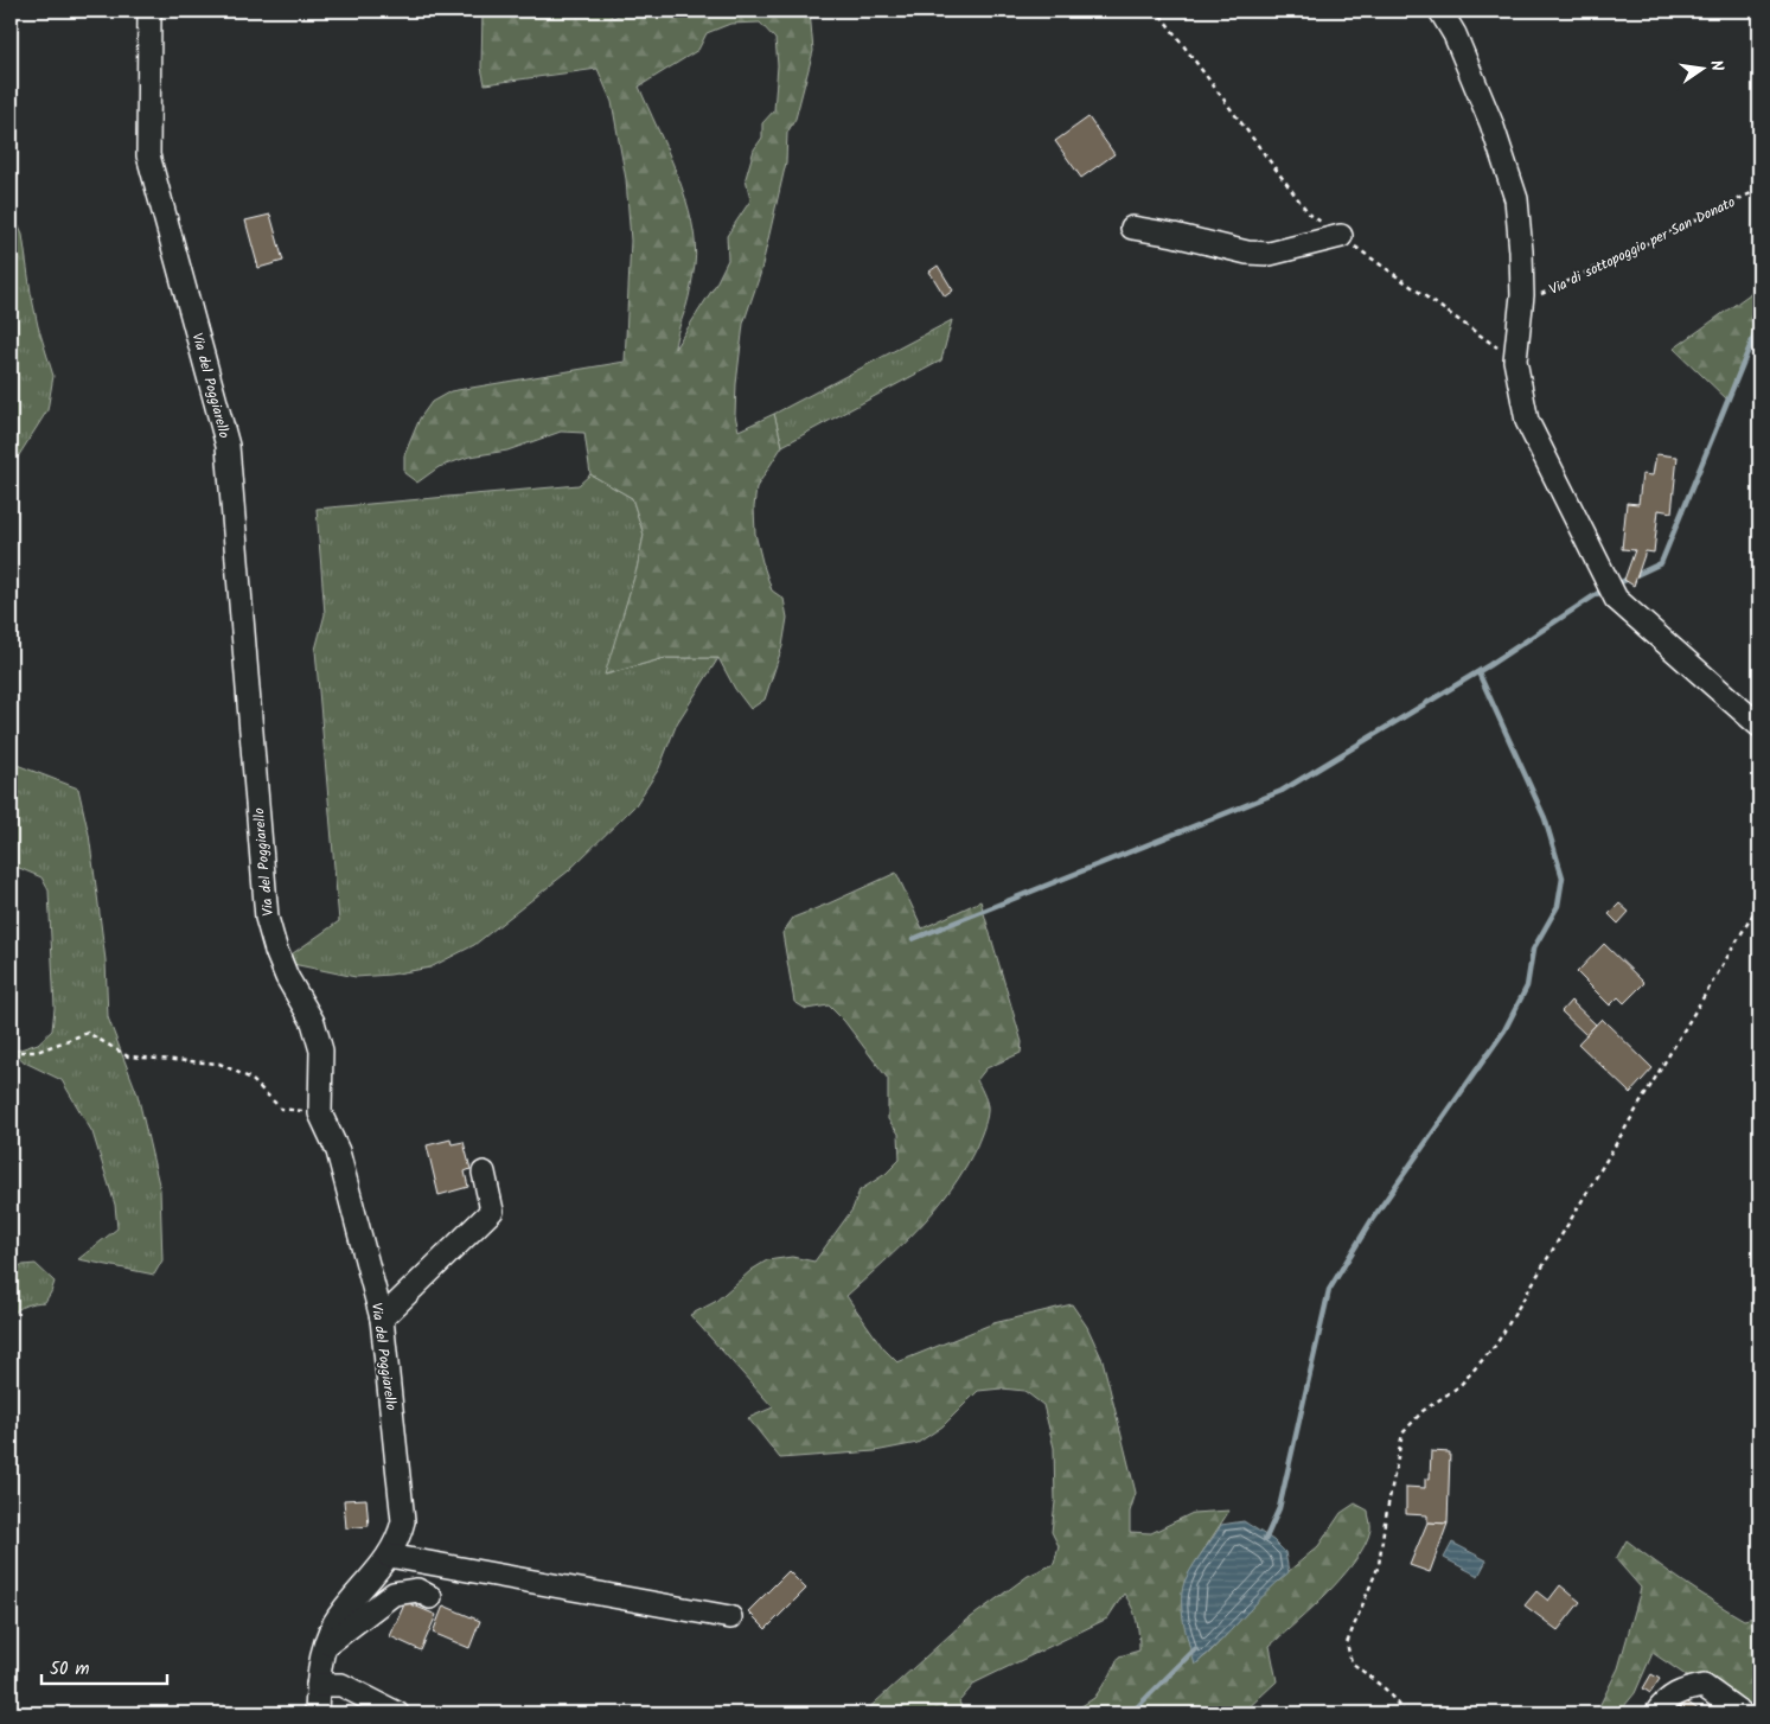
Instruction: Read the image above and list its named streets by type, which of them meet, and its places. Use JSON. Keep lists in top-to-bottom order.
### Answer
{
  "streets": {
    "street": ["Via del Poggiarello"],
    "path": ["Via di sottopoggio per San Donato"]
  },
  "scale_bar": "50 m",
  "north": "right"
}
